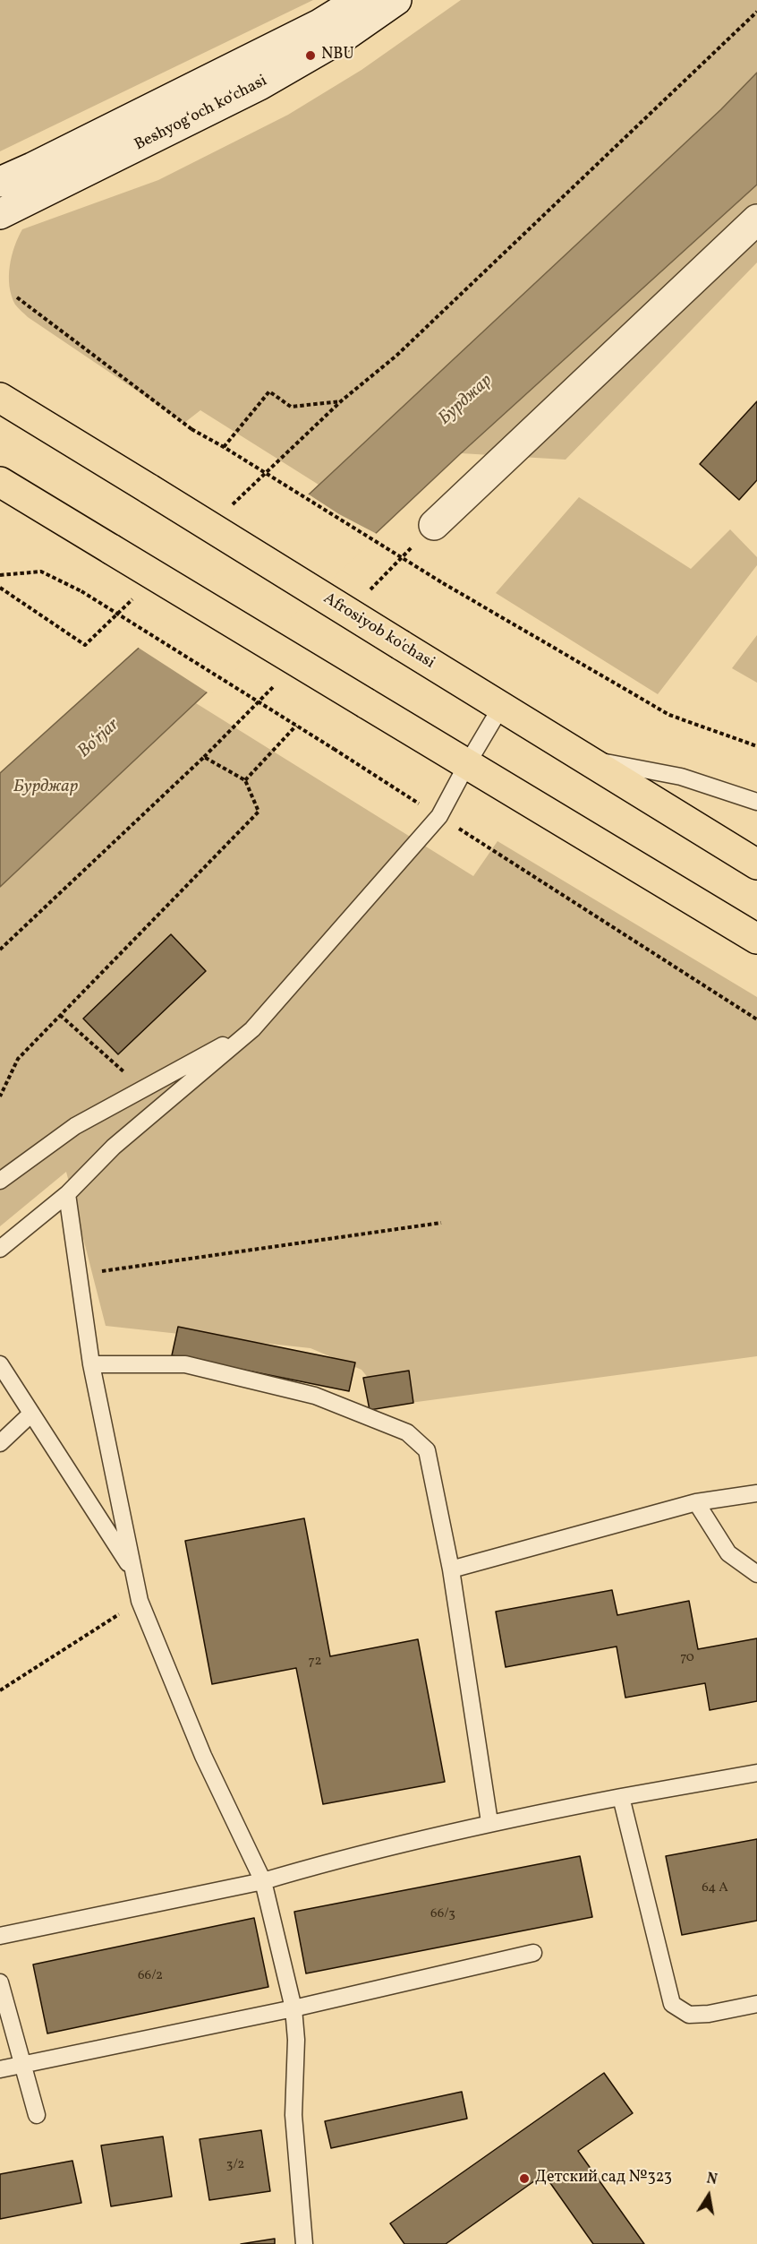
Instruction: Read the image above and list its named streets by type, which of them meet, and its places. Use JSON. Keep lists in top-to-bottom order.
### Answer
{
  "streets": {
    "main road": ["Afrosiyob ko'chasi"],
    "street": ["Beshyogʻoch koʻchasi"]
  },
  "water": ["Бурджар", "Bo‘rjar"],
  "places": ["NBU", "Детский сад №323"],
  "house_numbers": [
    "70",
    "72",
    "64 А",
    "66/3",
    "66/2",
    "3/2"
  ],
  "north": "top"
}
